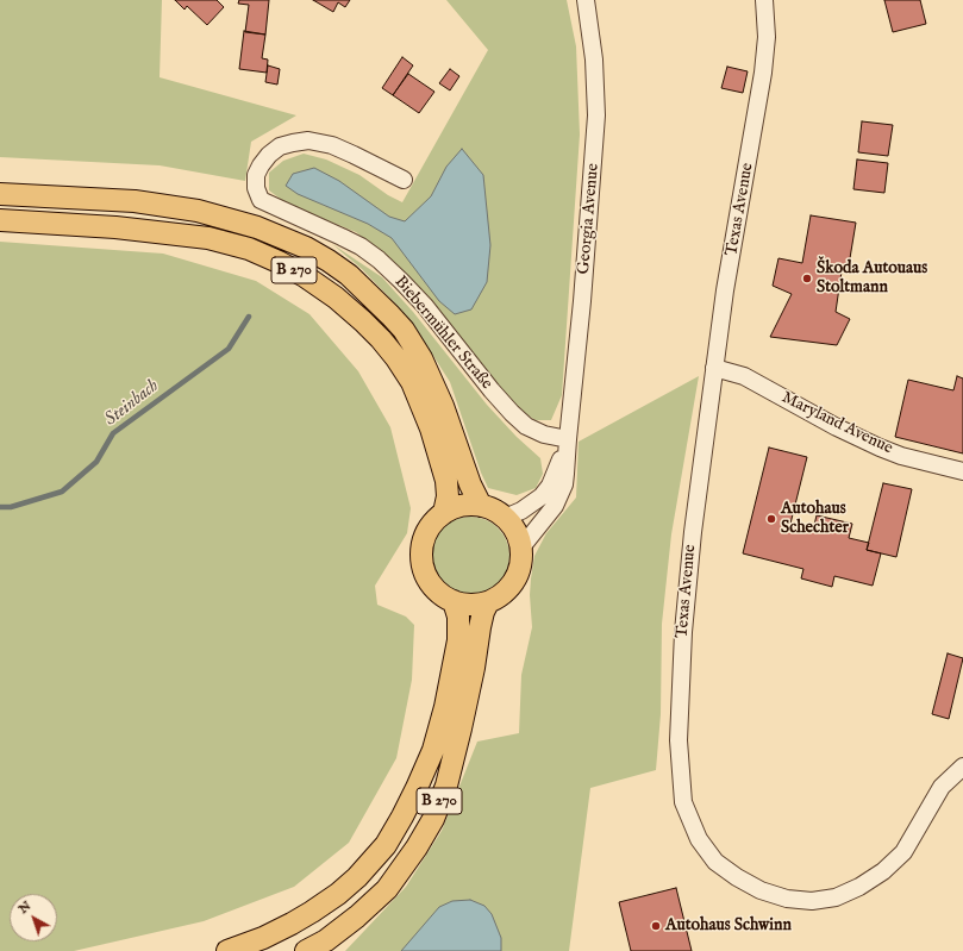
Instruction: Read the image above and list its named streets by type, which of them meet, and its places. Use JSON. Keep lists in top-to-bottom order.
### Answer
{
  "streets": {
    "main road": ["B 270"],
    "street": [
      "Texas Avenue",
      "Georgia Avenue",
      "Biebermühler Straße",
      "Maryland Avenue"
    ]
  },
  "crossings": [
    ["Texas Avenue", "Maryland Avenue"],
    ["Georgia Avenue", "B 270"],
    ["Georgia Avenue", "Biebermühler Straße"]
  ],
  "water": ["Steinbach"],
  "places": ["Škoda Autouaus Stoltmann", "Autohaus Schechter", "Autohaus Schwinn"],
  "north": "top left"
}
